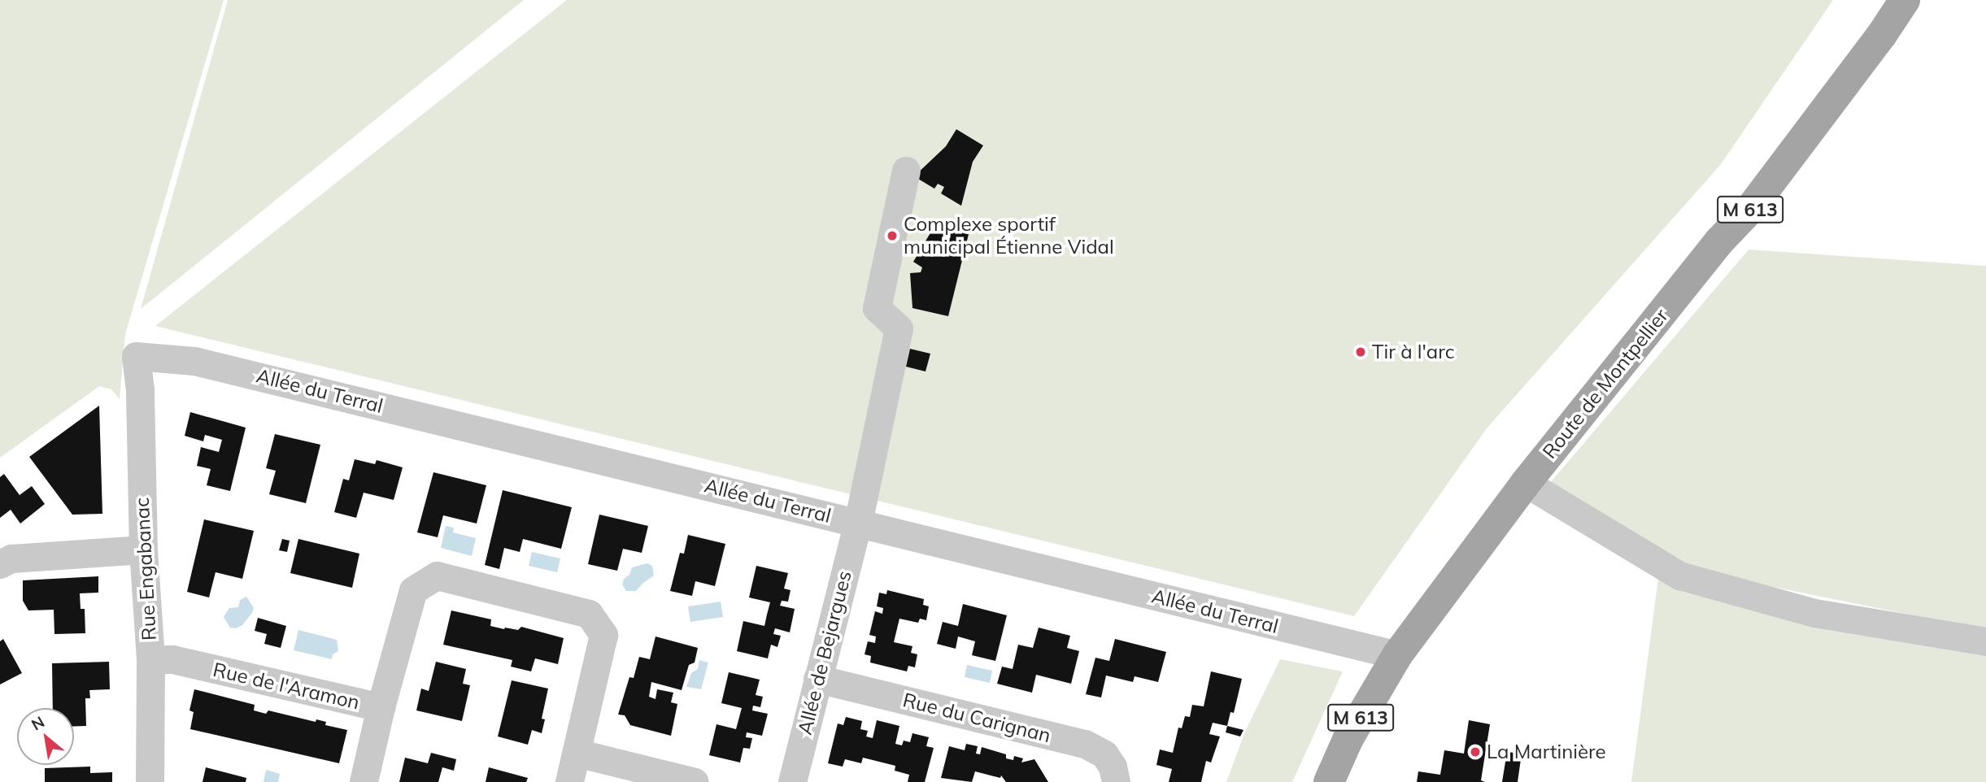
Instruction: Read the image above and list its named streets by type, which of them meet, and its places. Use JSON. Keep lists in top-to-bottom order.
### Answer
{
  "streets": {
    "main road": ["M 613", "Route de Montpellier"],
    "street": [
      "Allée du Terral",
      "Rue Engabanac",
      "Allée de Bejargues",
      "Rue de l'Aramon",
      "Rue du Carignan"
    ]
  },
  "crossings": [
    ["Route de Montpellier", "Allée du Terral"],
    ["Allée du Terral", "Rue Engabanac"],
    ["Allée du Terral", "Allée de Bejargues"],
    ["Rue Engabanac", "Rue de l'Aramon"],
    ["Allée de Bejargues", "Rue du Carignan"]
  ],
  "places": ["Complexe sportif municipal Étienne Vidal", "Tir à l'arc", "La Martinière"],
  "north": "top left"
}
